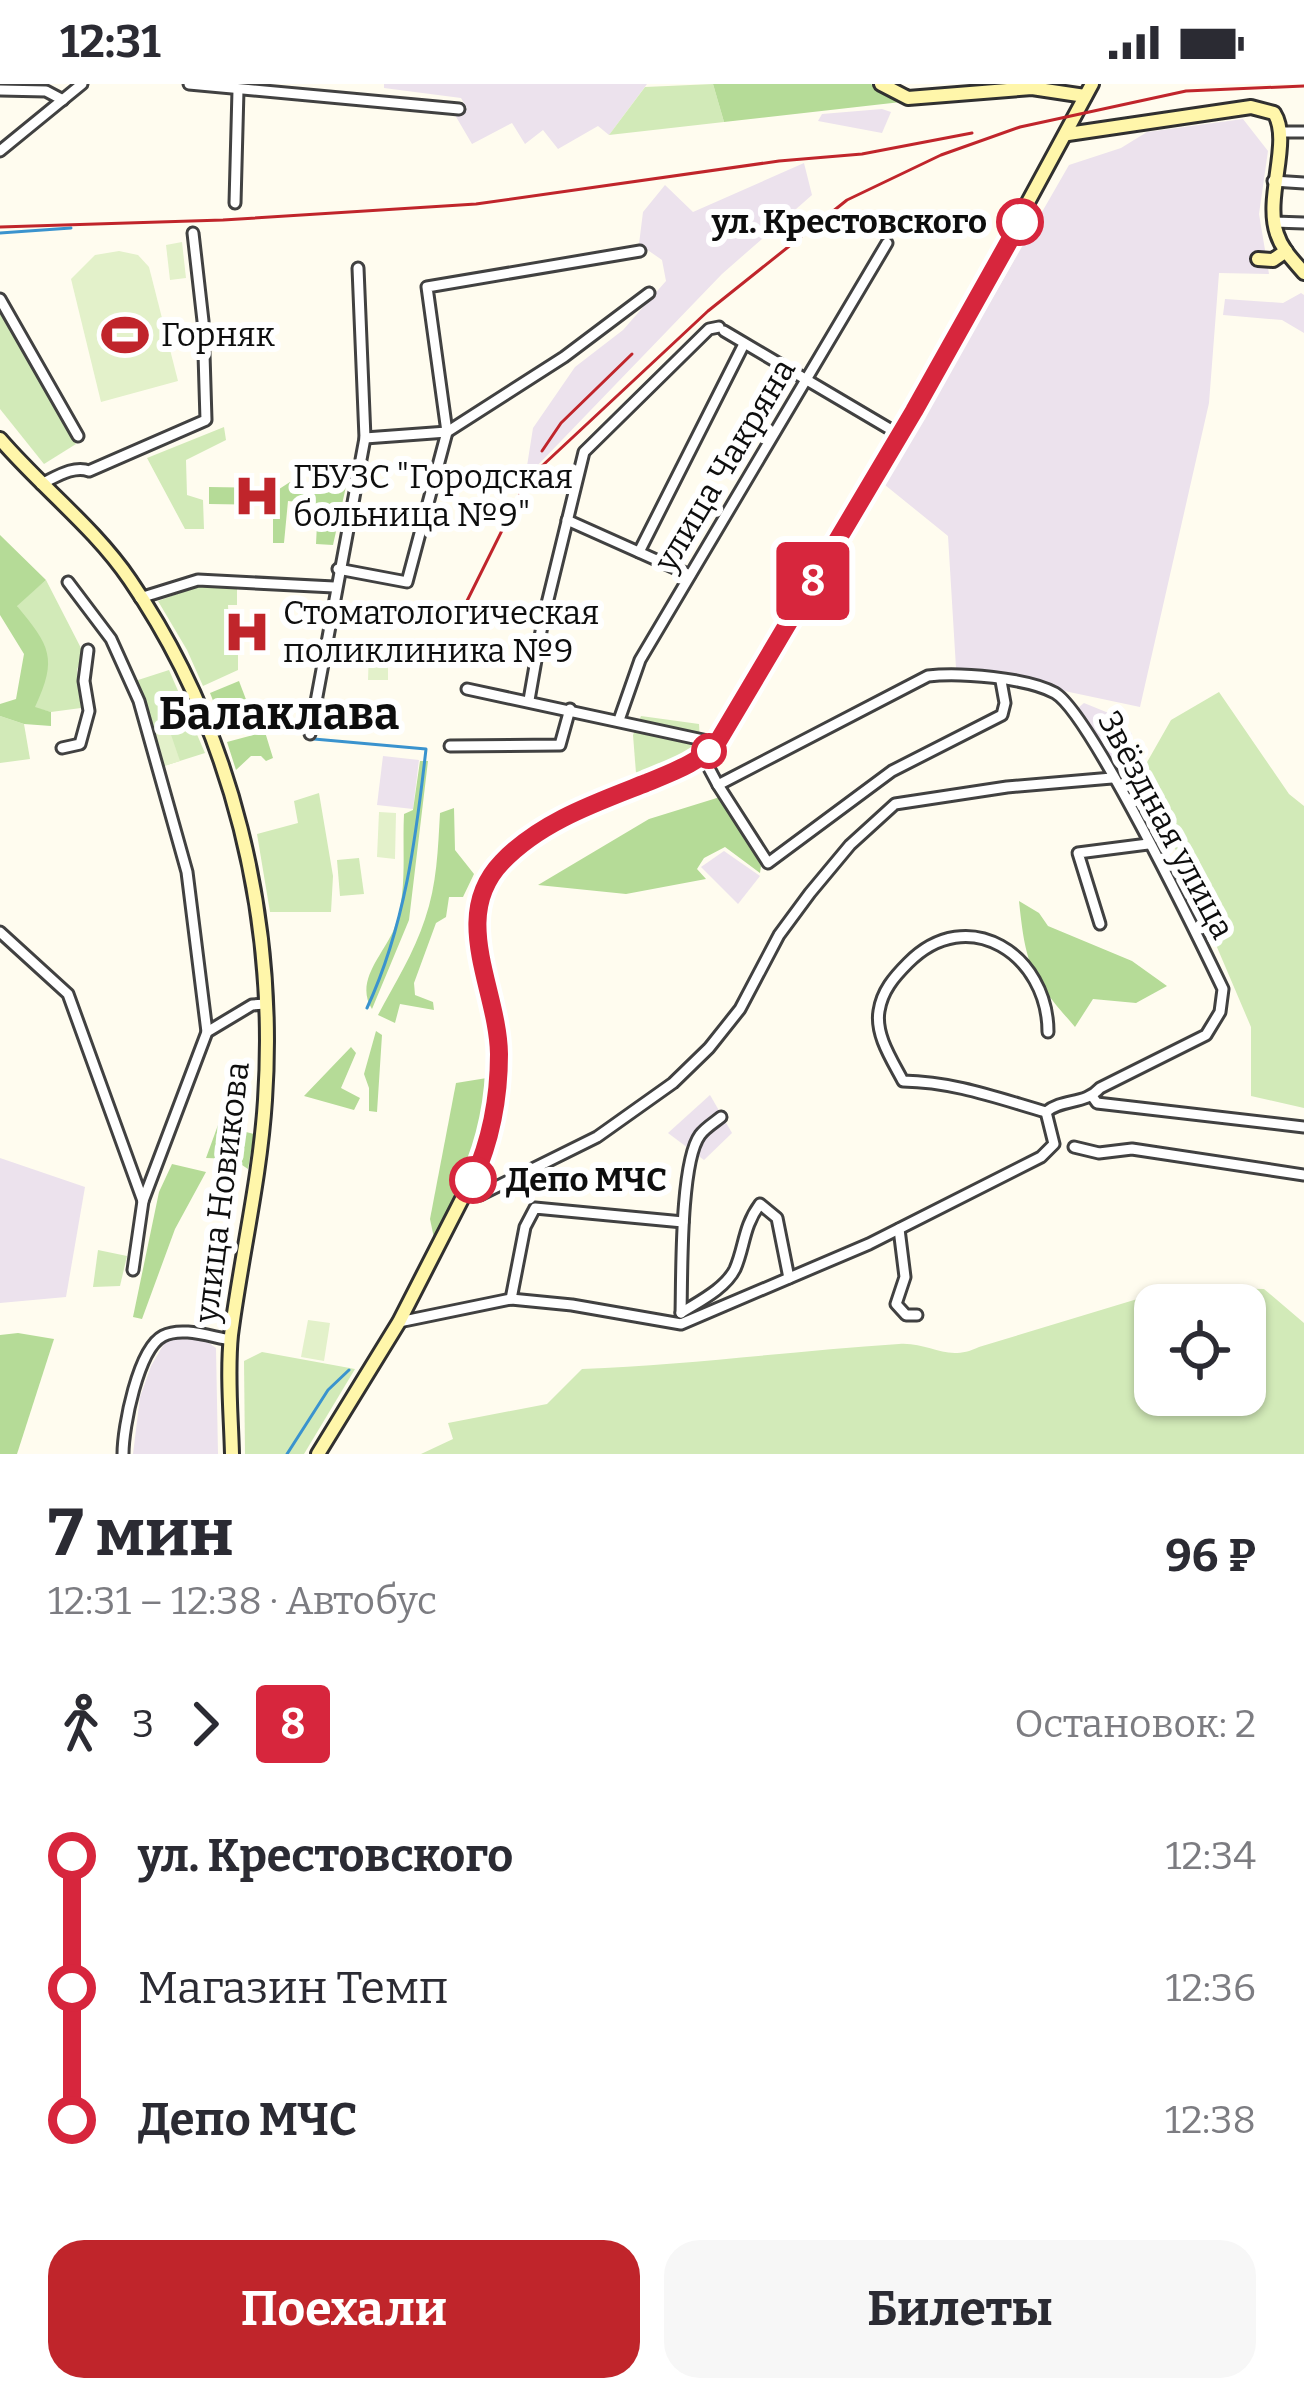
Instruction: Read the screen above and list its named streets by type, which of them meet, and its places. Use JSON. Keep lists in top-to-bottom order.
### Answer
{
  "streets": {
    "main road": ["улица Новикова"],
    "street": ["улица Чакряна", "Звёздная улица"]
  },
  "districts": ["Балаклава"],
  "places": {
    "other": ["ул. Крестовского", "Депо МЧС"],
    "sports": ["Горняк"],
    "hospital": ["ГБУЗС \"Городская больница №9\"", "Стоматологическая поликлиника №9"]
  },
  "lines": ["bus line 8"],
  "page": {
    "status": "12:31",
    "on_map": "8",
    "heading": ["7 мин", "12:31 – 12:38 · Автобус", "96 ₽"],
    "legs": ["3", "8", "Остановок: 2"],
    "list": [
      {
        "name": "ул. Крестовского",
        "value": "12:34"
      },
      {
        "name": "Магазин Темп",
        "value": "12:36"
      },
      {
        "name": "Депо МЧС",
        "value": "12:38"
      }
    ],
    "buttons": ["Поехали", "Билеты"]
  }
}
